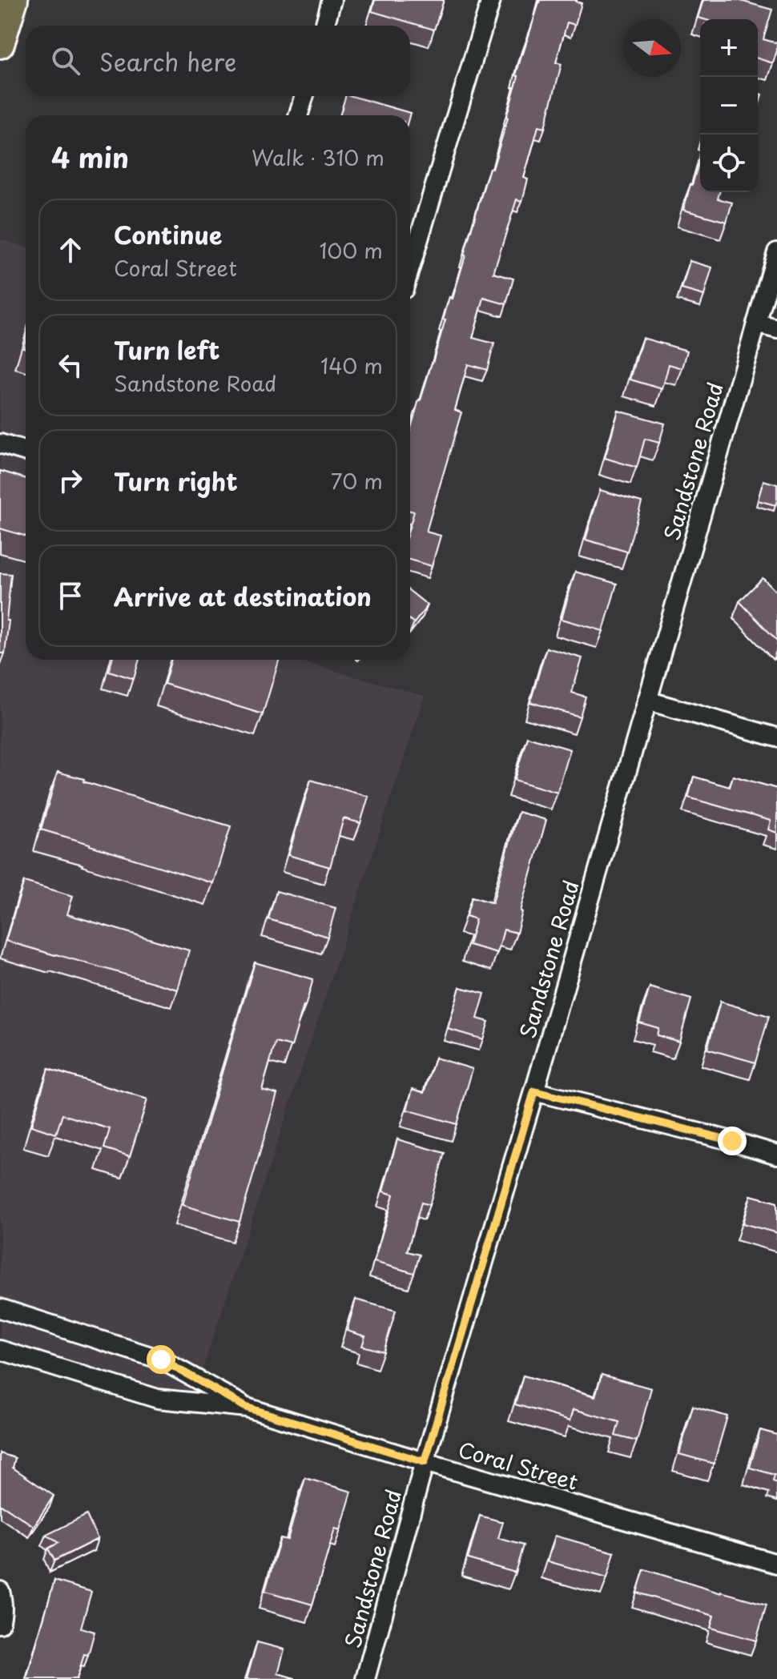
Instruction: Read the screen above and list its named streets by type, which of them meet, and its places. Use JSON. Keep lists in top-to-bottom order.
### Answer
{
  "streets": {
    "street": ["Sandstone Road", "Coral Street"]
  },
  "crossings": [
    ["Sandstone Road", "Coral Street"]
  ],
  "north": "right",
  "page": {
    "map_buttons": ["+", "−"],
    "search": "Search here",
    "heading": ["4 min", "Walk · 310 m"],
    "list": [
      ["Continue", "Coral Street", "100 m"],
      ["Turn left", "Sandstone Road", "140 m"],
      ["Turn right", "70 m"],
      "Arrive at destination"
    ]
  }
}
